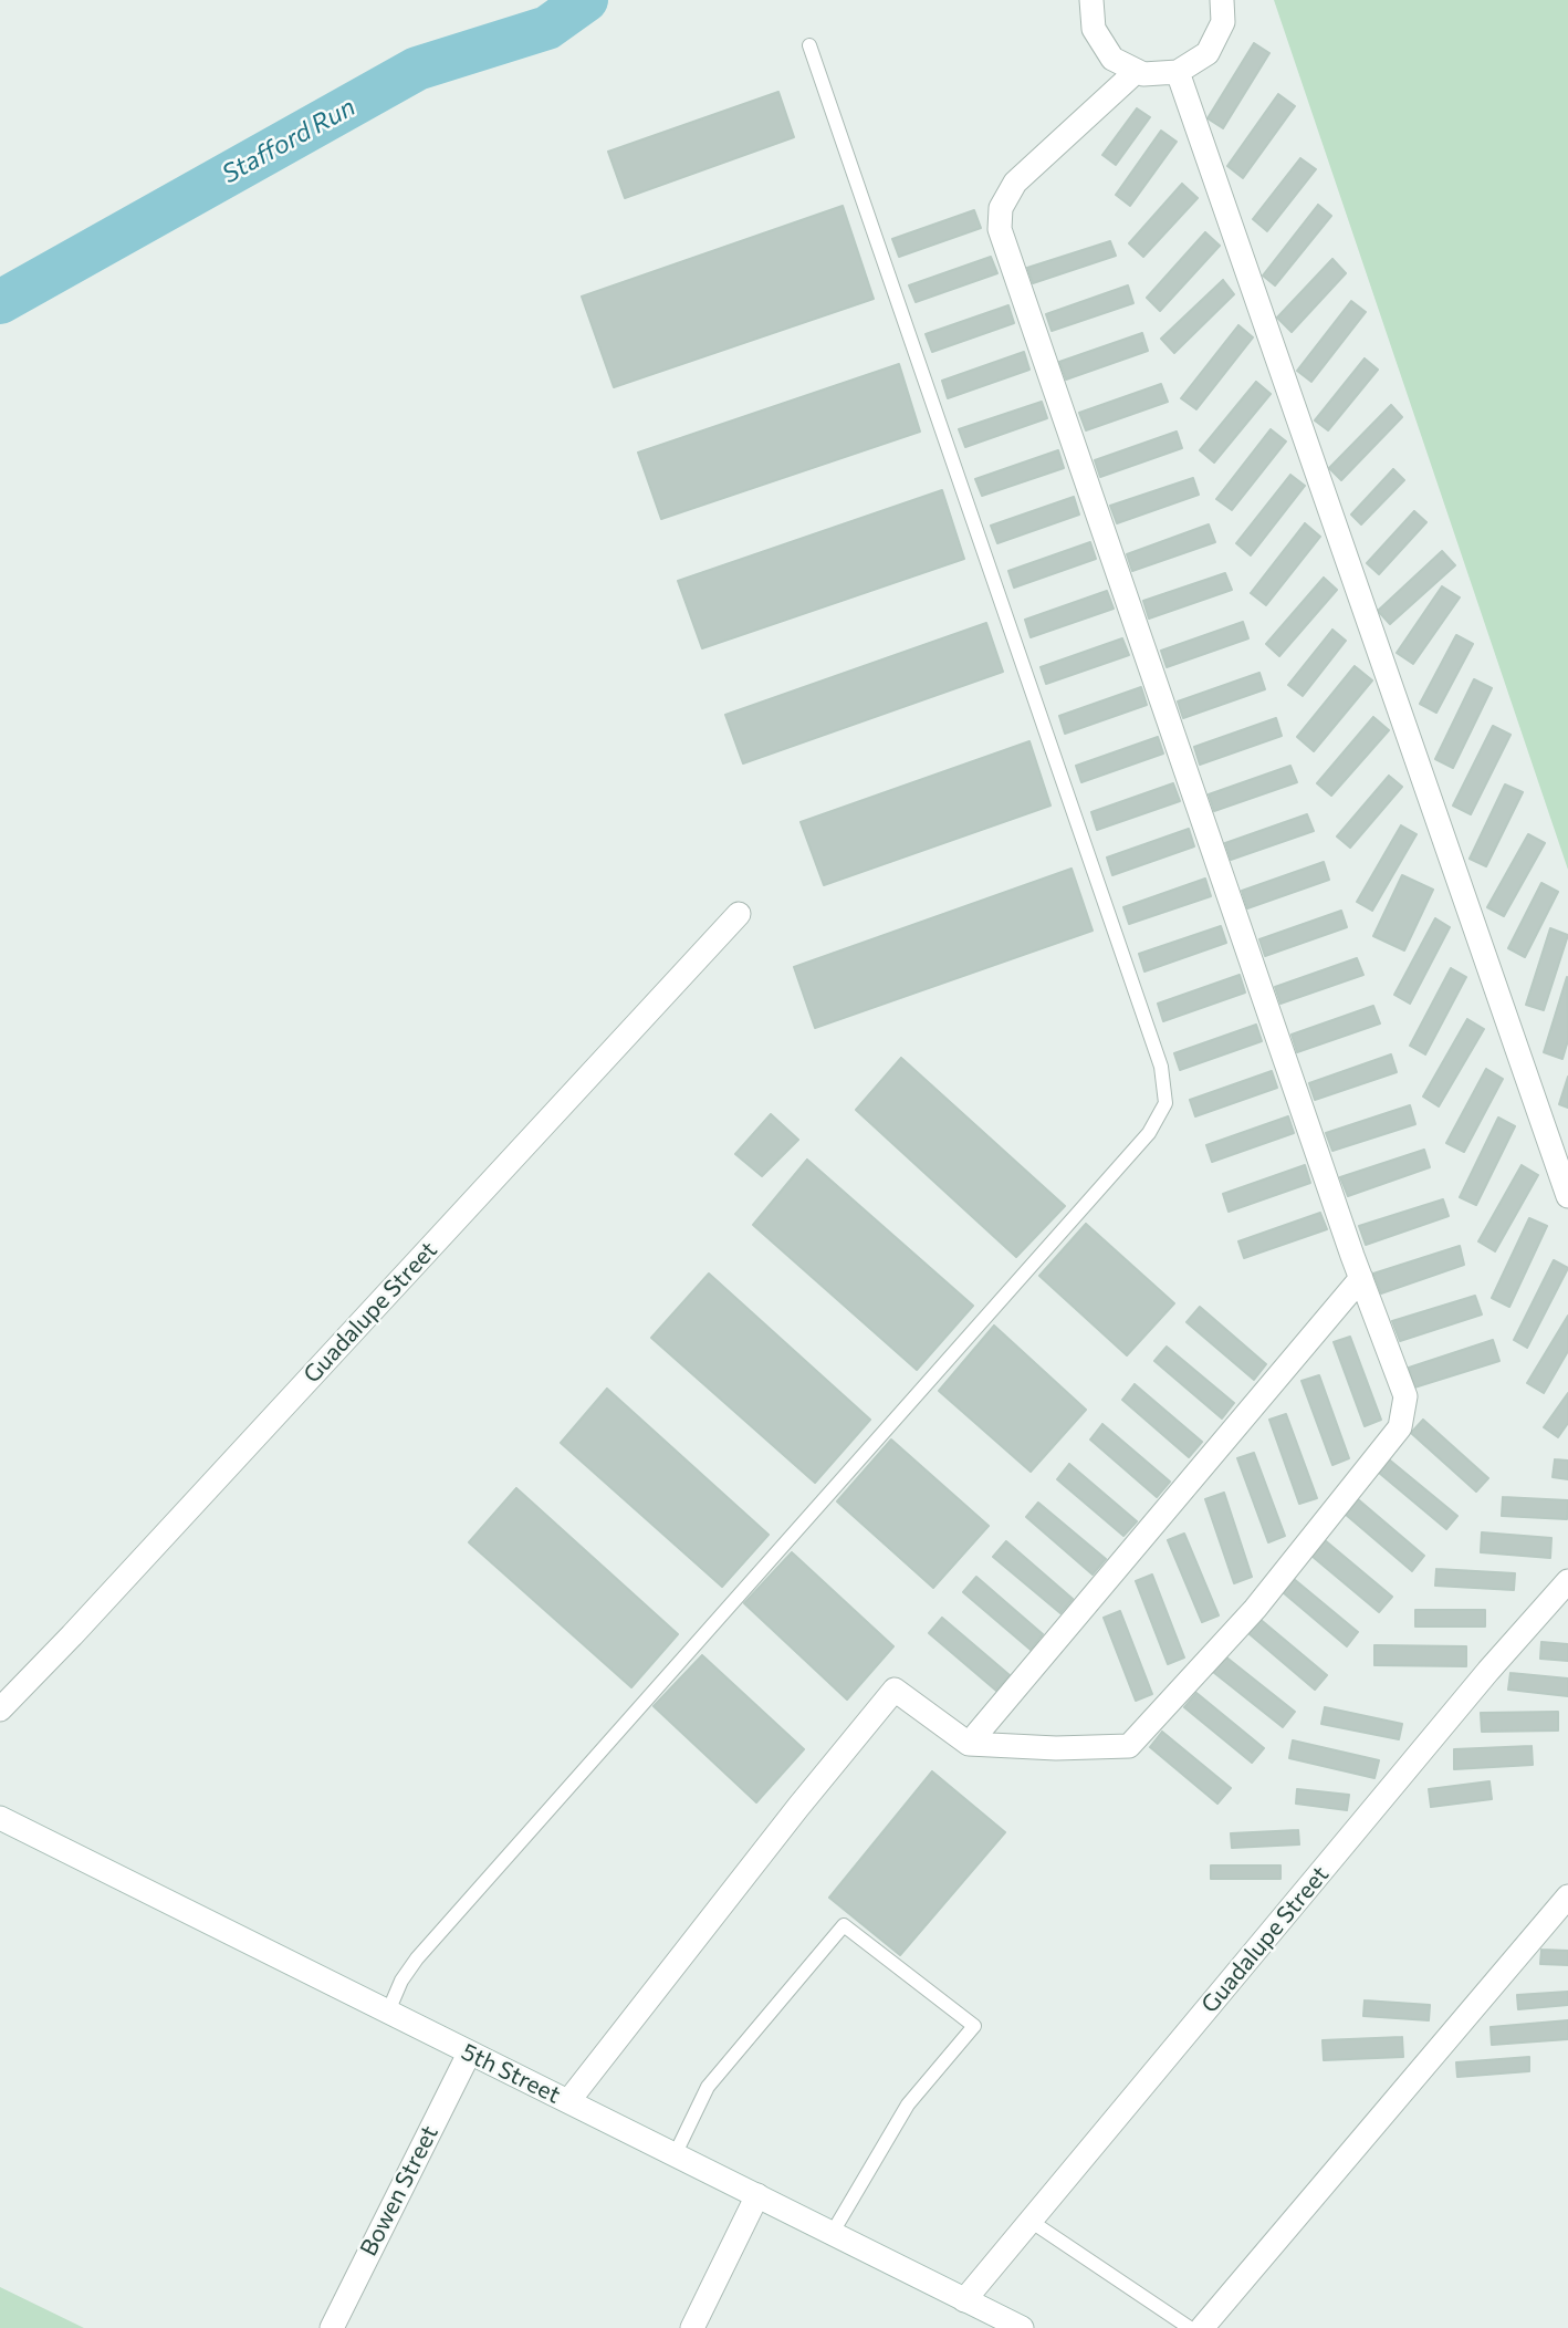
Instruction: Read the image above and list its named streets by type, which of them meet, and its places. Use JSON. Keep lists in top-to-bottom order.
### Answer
{
  "streets": {
    "street": ["Guadalupe Street", "5th Street", "Bowen Street"]
  },
  "crossings": [
    ["Guadalupe Street", "5th Street"],
    ["5th Street", "Bowen Street"]
  ],
  "water": ["Stafford Run"]
}
